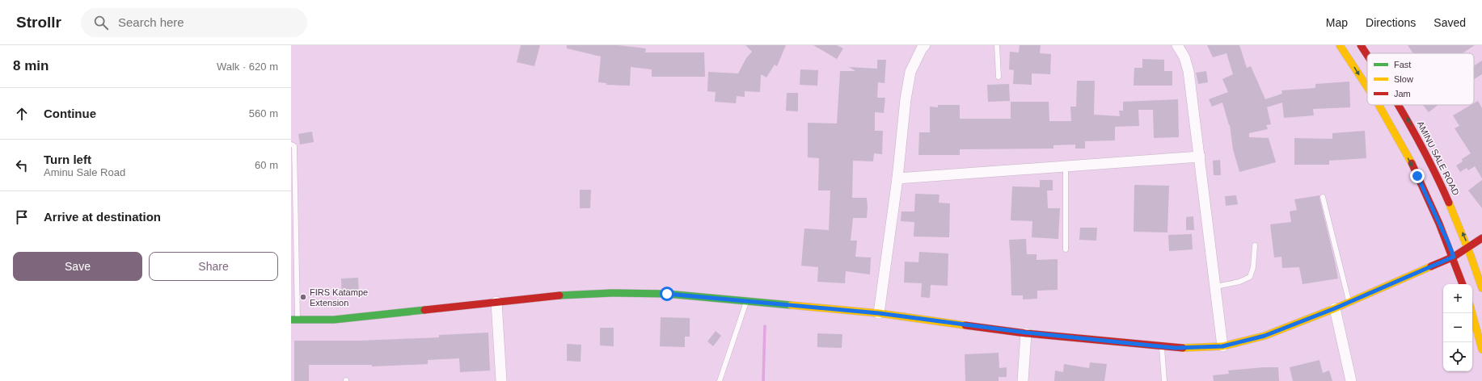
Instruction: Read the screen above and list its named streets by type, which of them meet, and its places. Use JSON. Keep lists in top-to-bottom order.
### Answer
{
  "streets": {
    "street": ["AMINU SALE ROAD"]
  },
  "places": ["FIRS Katampe Extension"],
  "legend": ["Fast", "Slow", "Jam"],
  "page": {
    "header": "Strollr",
    "search": "Search here",
    "nav": ["Map", "Directions", "Saved"],
    "heading": ["8 min", "Walk · 620 m"],
    "list": [
      ["Continue", "560 m"],
      ["Turn left", "Aminu Sale Road", "60 m"],
      "Arrive at destination"
    ],
    "buttons": ["Save", "Share"],
    "map_buttons": ["+", "−"]
  }
}
